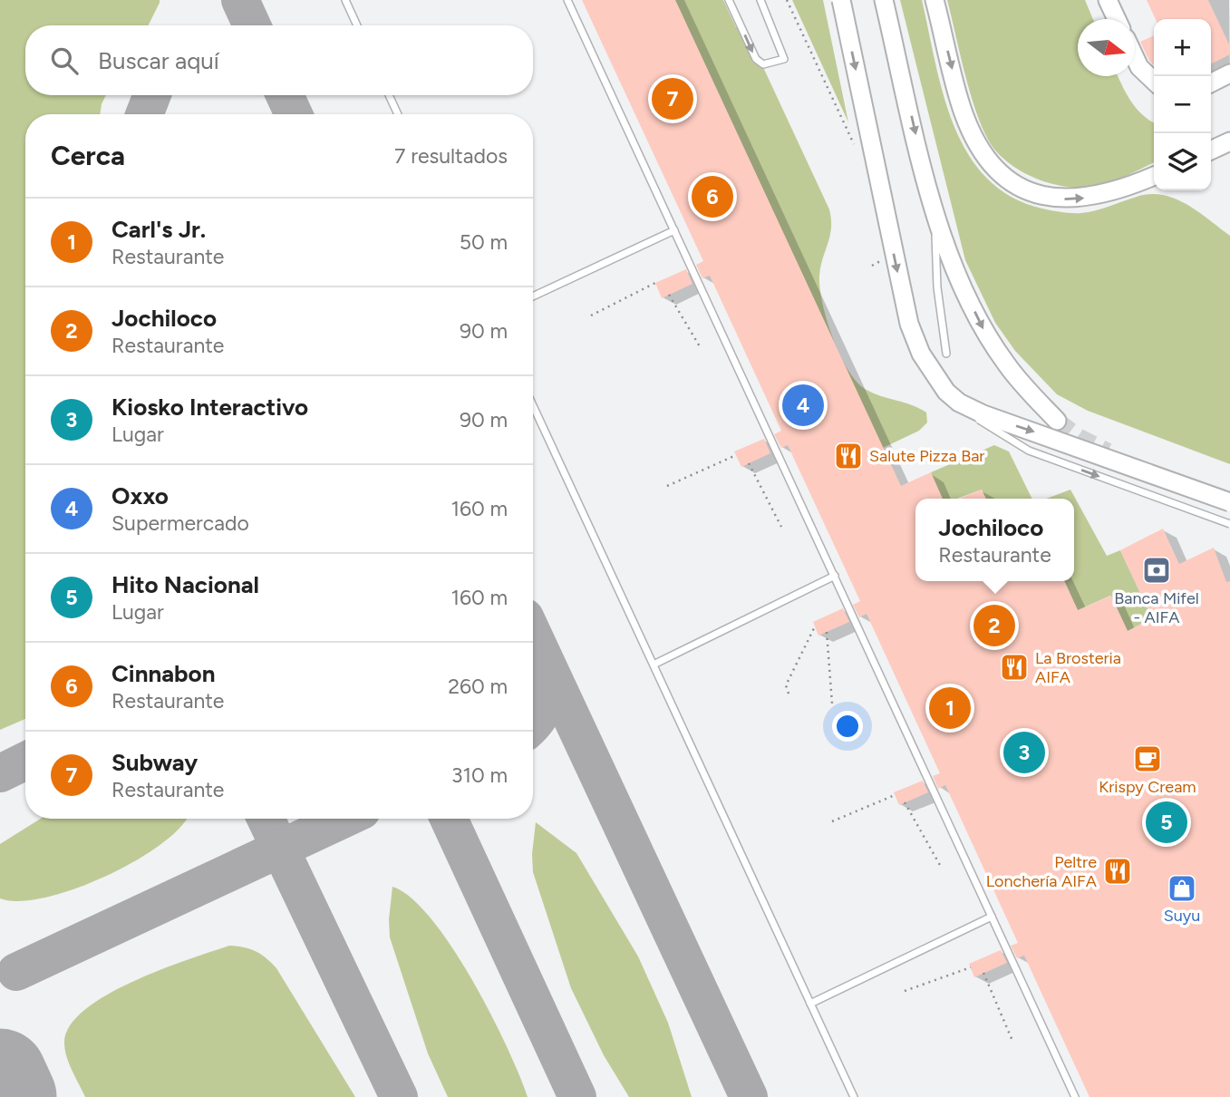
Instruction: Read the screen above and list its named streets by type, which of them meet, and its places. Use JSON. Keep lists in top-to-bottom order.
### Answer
{
  "places": {
    "restaurant": ["Salute Pizza Bar", "La Brosteria AIFA", "Peltre Lonchería AIFA"],
    "bank": ["Banca Mifel - AIFA"],
    "cafe": ["Krispy Cream"],
    "shop": ["Suyu"]
  },
  "north": "right",
  "page": {
    "map_buttons": ["+", "−"],
    "search": "Buscar aquí",
    "pins": [
      "7",
      "6",
      "4",
      "2",
      "1",
      "3",
      "5"
    ],
    "heading": ["Cerca", "7 resultados"],
    "list": [
      {
        "mark": "1",
        "name": "Carl's Jr.",
        "note": "Restaurante",
        "value": "50 m"
      },
      {
        "mark": "2",
        "name": "Jochiloco",
        "note": "Restaurante",
        "value": "90 m"
      },
      {
        "mark": "3",
        "name": "Kiosko Interactivo",
        "note": "Lugar",
        "value": "90 m"
      },
      {
        "mark": "4",
        "name": "Oxxo",
        "note": "Supermercado",
        "value": "160 m"
      },
      {
        "mark": "5",
        "name": "Hito Nacional",
        "note": "Lugar",
        "value": "160 m"
      },
      {
        "mark": "6",
        "name": "Cinnabon",
        "note": "Restaurante",
        "value": "260 m"
      },
      {
        "mark": "7",
        "name": "Subway",
        "note": "Restaurante",
        "value": "310 m"
      }
    ],
    "popup": ["Jochiloco", "Restaurante"]
  }
}
